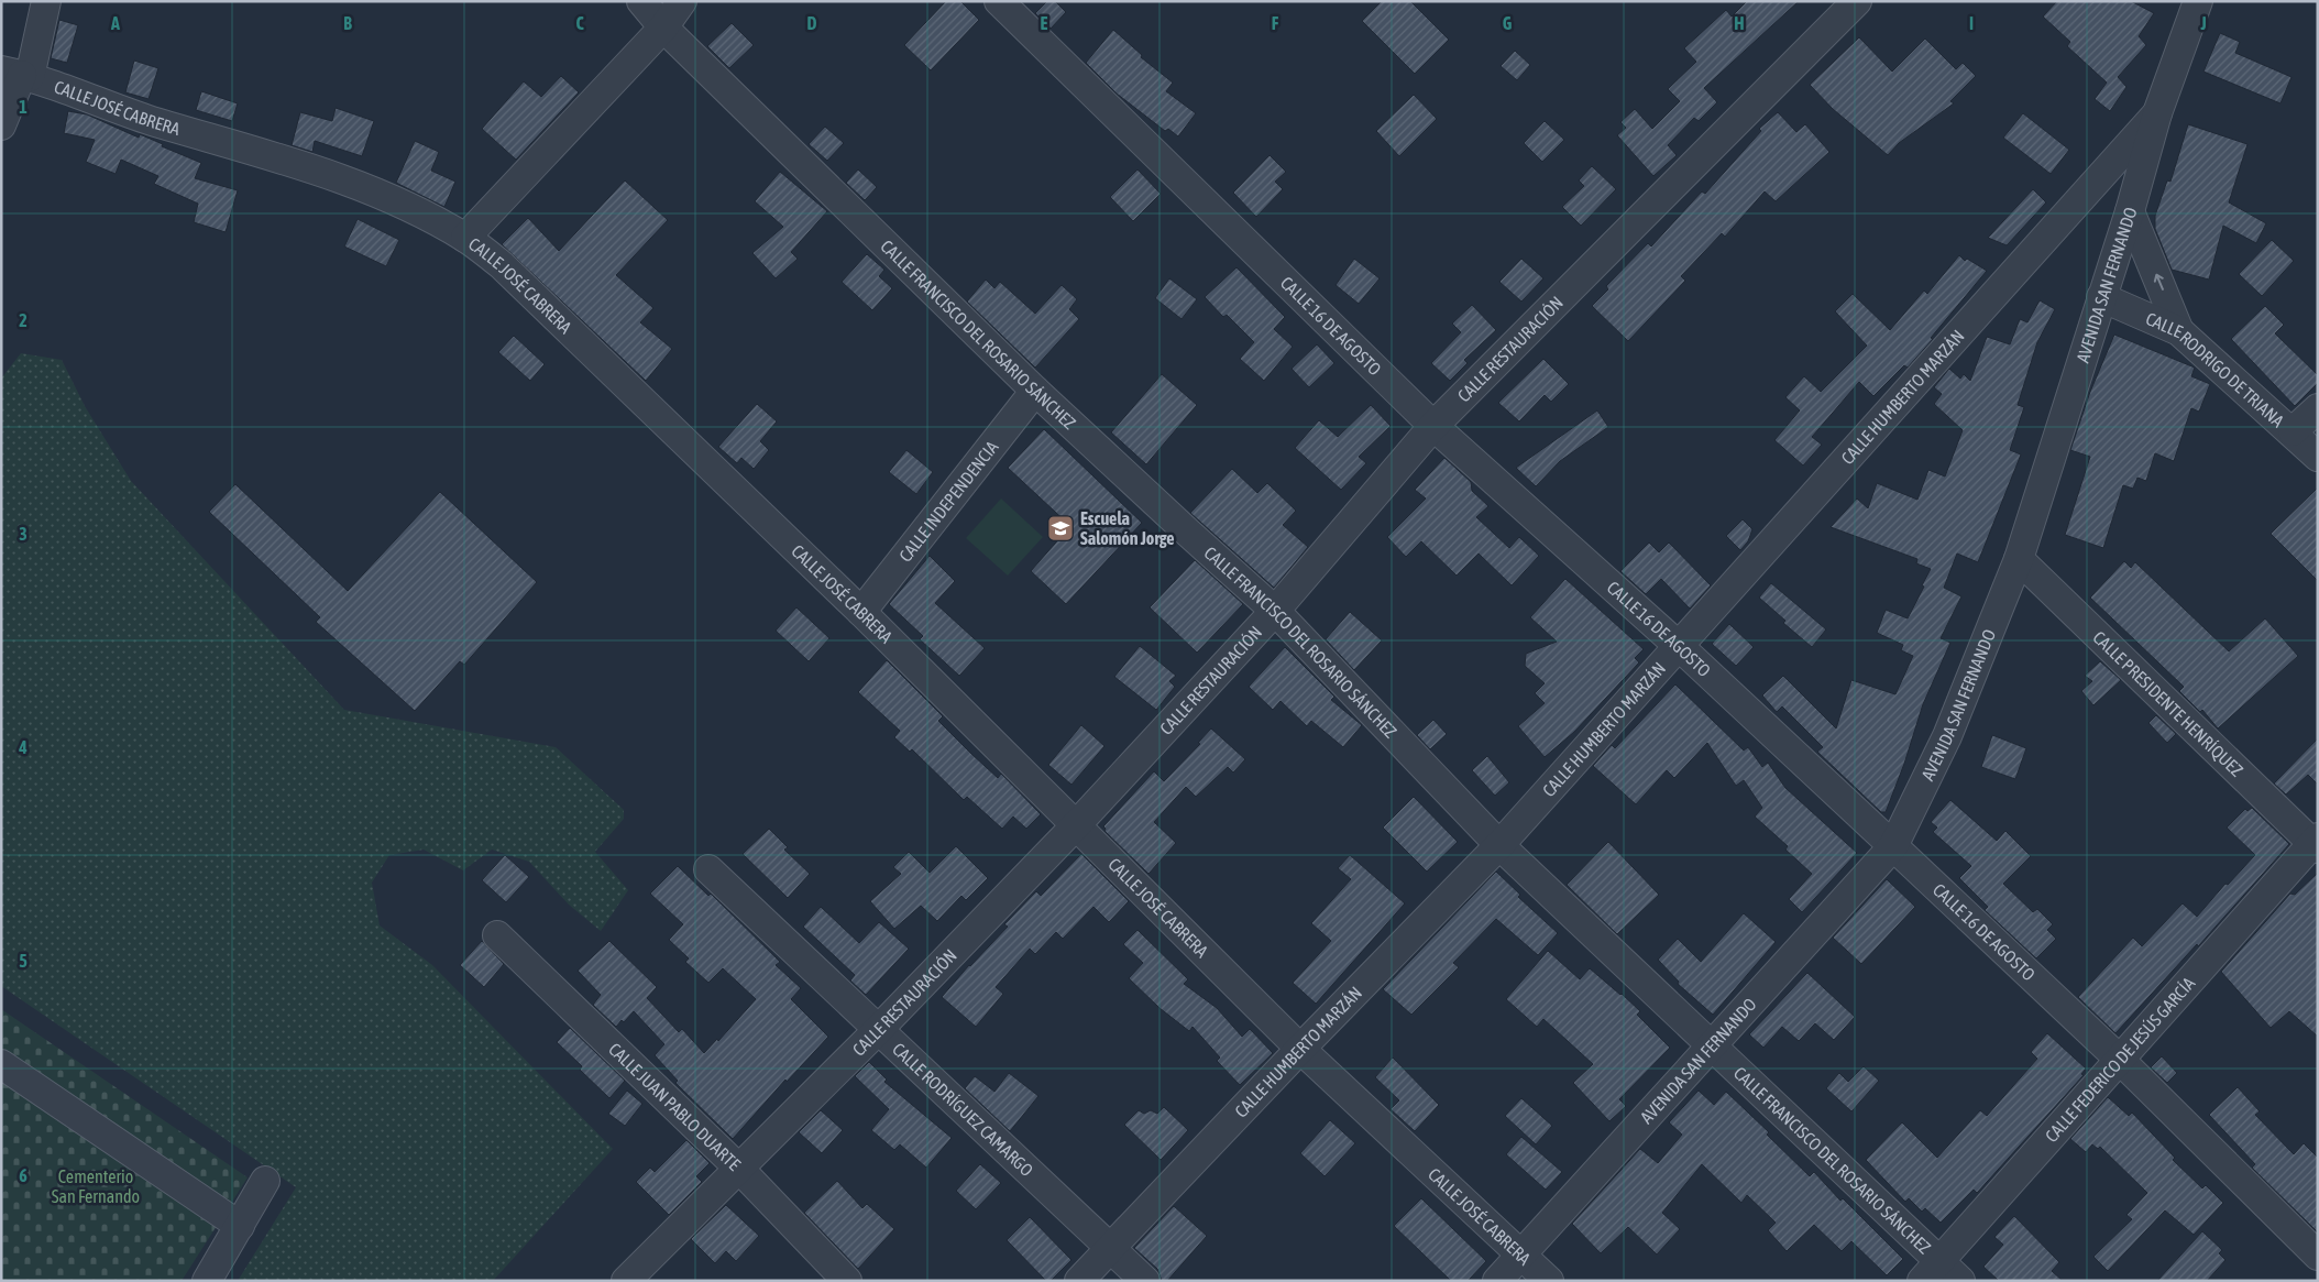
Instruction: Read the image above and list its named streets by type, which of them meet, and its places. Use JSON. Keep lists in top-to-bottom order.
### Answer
{
  "streets": {
    "street": [
      "CALLE JOSÉ CABRERA",
      "AVENIDA SAN FERNANDO",
      "CALLE 16 DE AGOSTO",
      "CALLE FRANCISCO DEL ROSARIO SÁNCHEZ",
      "CALLE RESTAURACIÓN",
      "CALLE RODRIGO DE TRIANA",
      "CALLE HUMBERTO MARZÁN",
      "CALLE INDEPENDENCIA",
      "CALLE PRESIDENTE HENRÍQUEZ",
      "CALLE FEDERICO DE JESÚS GARCÍA",
      "CALLE JUAN PABLO DUARTE",
      "CALLE RODRÍGUEZ CAMARGO"
    ]
  },
  "crossings": [
    ["CALLE JOSÉ CABRERA", "AVENIDA SAN FERNANDO"],
    ["CALLE JOSÉ CABRERA", "CALLE RESTAURACIÓN"],
    ["CALLE JOSÉ CABRERA", "CALLE HUMBERTO MARZÁN"],
    ["CALLE JOSÉ CABRERA", "CALLE INDEPENDENCIA"],
    ["AVENIDA SAN FERNANDO", "CALLE 16 DE AGOSTO"],
    ["AVENIDA SAN FERNANDO", "CALLE FRANCISCO DEL ROSARIO SÁNCHEZ"],
    ["AVENIDA SAN FERNANDO", "CALLE RODRIGO DE TRIANA"],
    ["AVENIDA SAN FERNANDO", "CALLE HUMBERTO MARZÁN"],
    ["AVENIDA SAN FERNANDO", "CALLE PRESIDENTE HENRÍQUEZ"],
    ["CALLE 16 DE AGOSTO", "CALLE RESTAURACIÓN"],
    ["CALLE 16 DE AGOSTO", "CALLE HUMBERTO MARZÁN"],
    ["CALLE 16 DE AGOSTO", "CALLE FEDERICO DE JESÚS GARCÍA"],
    ["CALLE FRANCISCO DEL ROSARIO SÁNCHEZ", "CALLE RESTAURACIÓN"],
    ["CALLE FRANCISCO DEL ROSARIO SÁNCHEZ", "CALLE HUMBERTO MARZÁN"],
    ["CALLE FRANCISCO DEL ROSARIO SÁNCHEZ", "CALLE INDEPENDENCIA"],
    ["CALLE FRANCISCO DEL ROSARIO SÁNCHEZ", "CALLE FEDERICO DE JESÚS GARCÍA"],
    ["CALLE RESTAURACIÓN", "CALLE JUAN PABLO DUARTE"],
    ["CALLE RESTAURACIÓN", "CALLE RODRÍGUEZ CAMARGO"],
    ["CALLE HUMBERTO MARZÁN", "CALLE RODRÍGUEZ CAMARGO"],
    ["CALLE PRESIDENTE HENRÍQUEZ", "CALLE FEDERICO DE JESÚS GARCÍA"]
  ],
  "parks": ["Cementerio San Fernando"],
  "places": {
    "school or university": ["Escuela Salomón Jorge"]
  },
  "grid": {
    "columns": [
      "A",
      "B",
      "C",
      "D",
      "E",
      "F",
      "G",
      "H",
      "I",
      "J"
    ],
    "rows": [
      "1",
      "2",
      "3",
      "4",
      "5",
      "6"
    ]
  }
}
